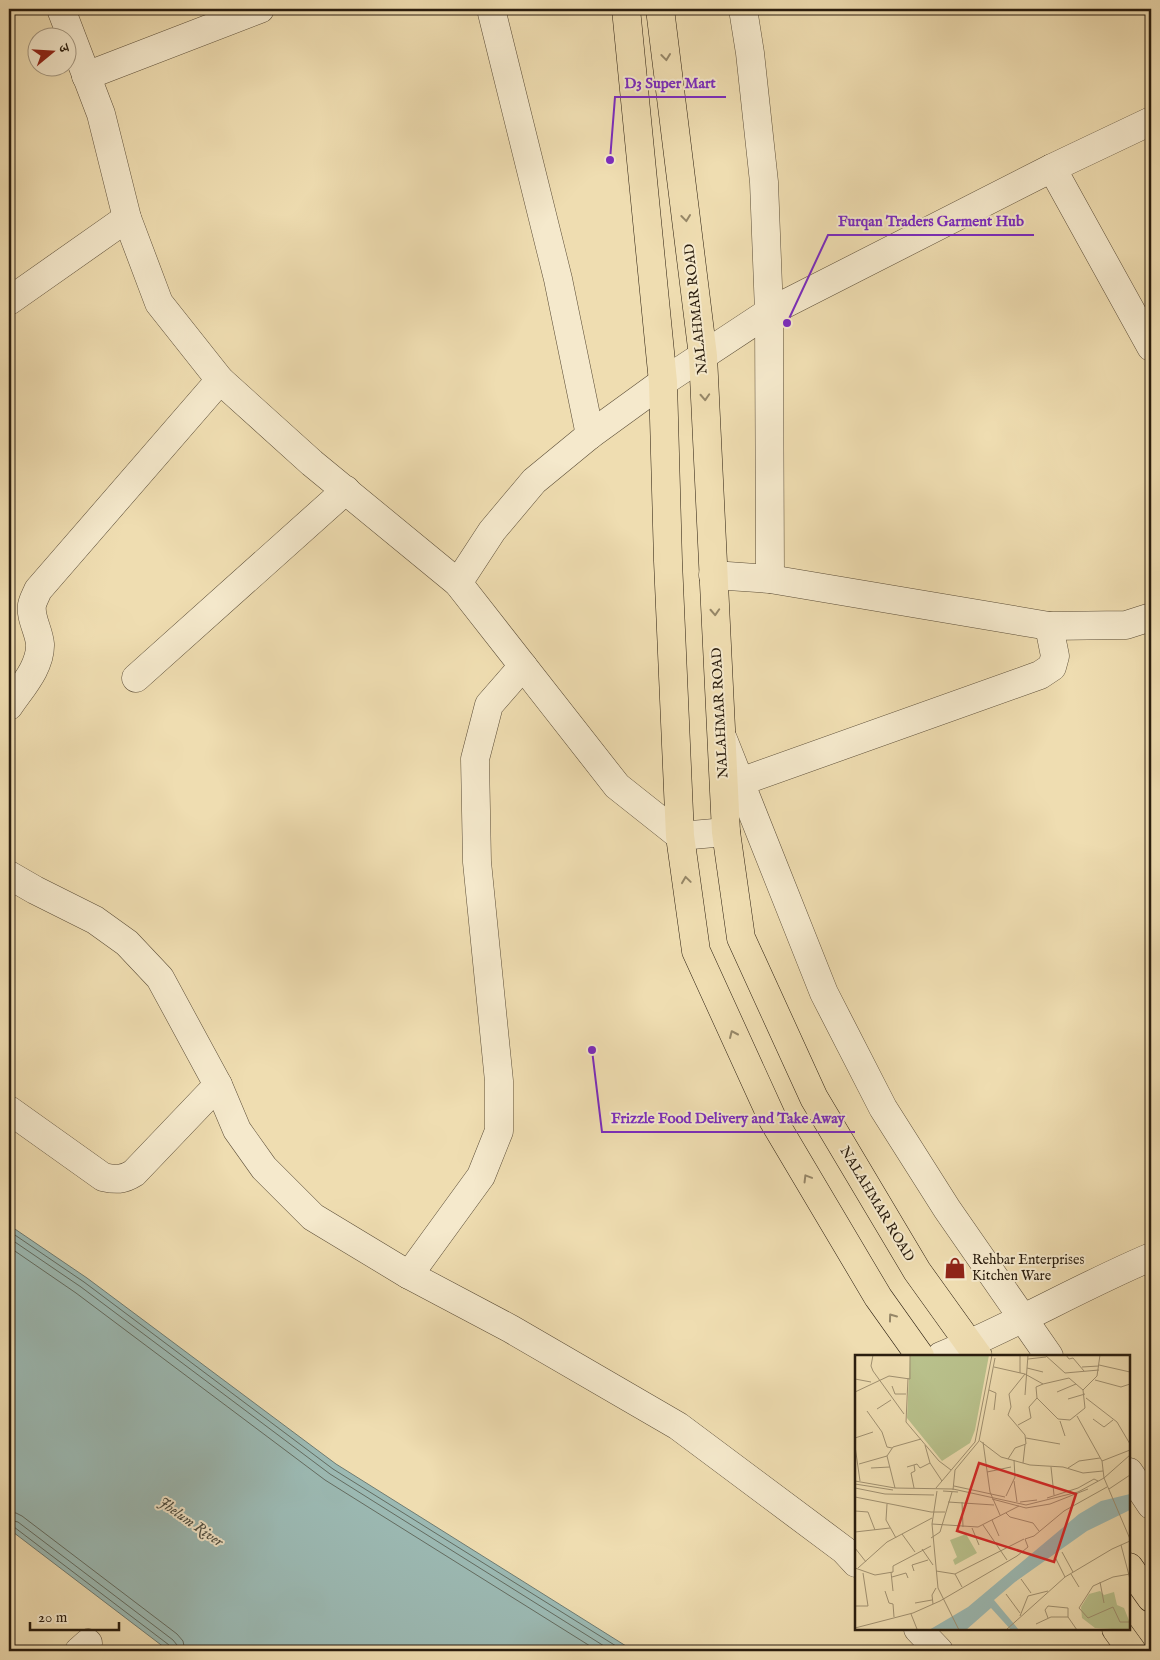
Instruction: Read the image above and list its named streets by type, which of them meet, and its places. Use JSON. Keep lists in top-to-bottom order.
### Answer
{
  "streets": {
    "main road": ["NALAHMAR ROAD"]
  },
  "water": ["Jhelum River"],
  "places": {
    "other": ["D3 Super Mart", "Furqan Traders Garment Hub", "Frizzle Food Delivery and Take Away"],
    "shop": ["Rehbar Enterprises Kitchen Ware"]
  },
  "scale_bar": "20 m",
  "north": "right"
}
